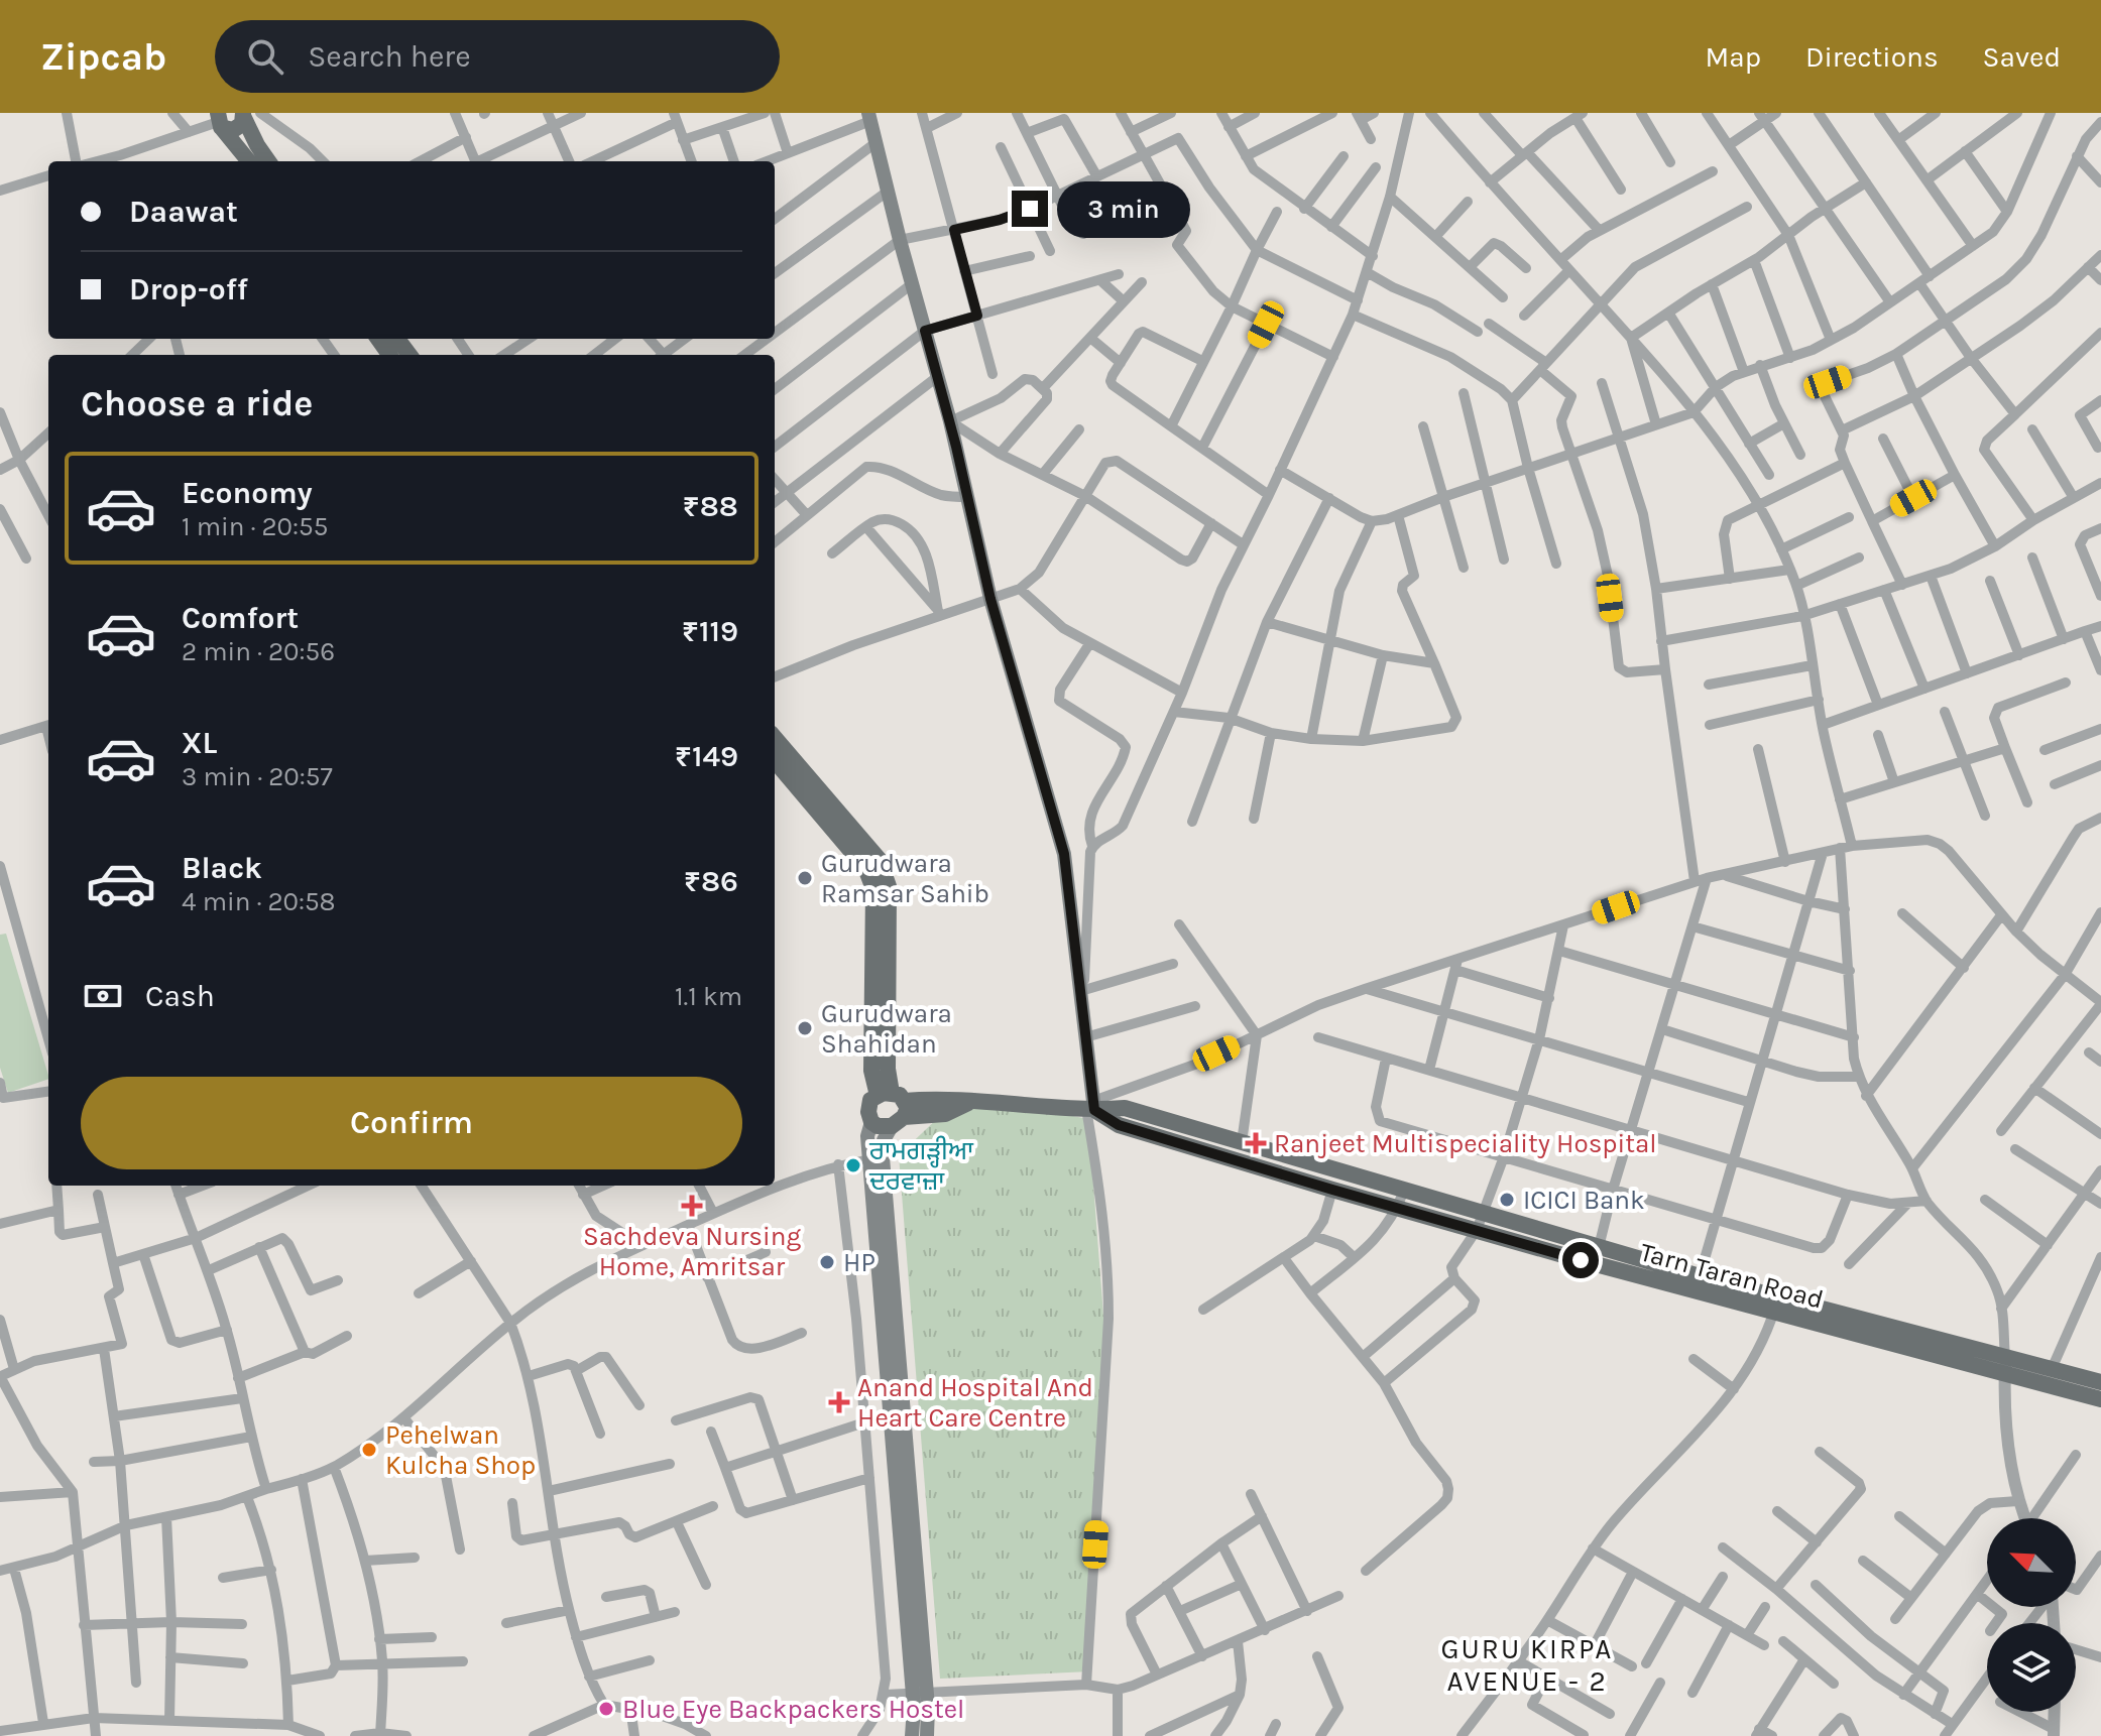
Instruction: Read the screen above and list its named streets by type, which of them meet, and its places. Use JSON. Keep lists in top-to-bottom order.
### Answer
{
  "streets": {
    "main road": ["Tarn Taran Road"]
  },
  "districts": ["GURU KIRPA AVENUE - 2"],
  "places": {
    "other": [
      "Gurudwara Ramsar Sahib",
      "Gurudwara Shahidan",
      "ਰਾਮਗੜ੍ਹੀਆ ਦਰਵਾਜ਼ਾ",
      "ICICI Bank",
      "HP",
      "Pehelwan Kulcha Shop",
      "Blue Eye Backpackers Hostel"
    ],
    "health": ["Ranjeet Multispeciality Hospital", "Sachdeva Nursing Home, Amritsar", "Anand Hospital And Heart Care Centre"]
  },
  "north": "top left",
  "page": {
    "header": "Zipcab",
    "search": "Search here",
    "nav": ["Map", "Directions", "Saved"],
    "banner": ["Daawat", "Drop-off"],
    "bubble": "3 min",
    "heading": "Choose a ride",
    "list": [
      {
        "name": "Economy",
        "note": "1 min · 20:55",
        "value": "₹88"
      },
      {
        "name": "Comfort",
        "note": "2 min · 20:56",
        "value": "₹119"
      },
      {
        "name": "XL",
        "note": "3 min · 20:57",
        "value": "₹149"
      },
      {
        "name": "Black",
        "note": "4 min · 20:58",
        "value": "₹86"
      }
    ],
    "pay": ["Cash", "1.1 km"],
    "buttons": "Confirm"
  }
}
